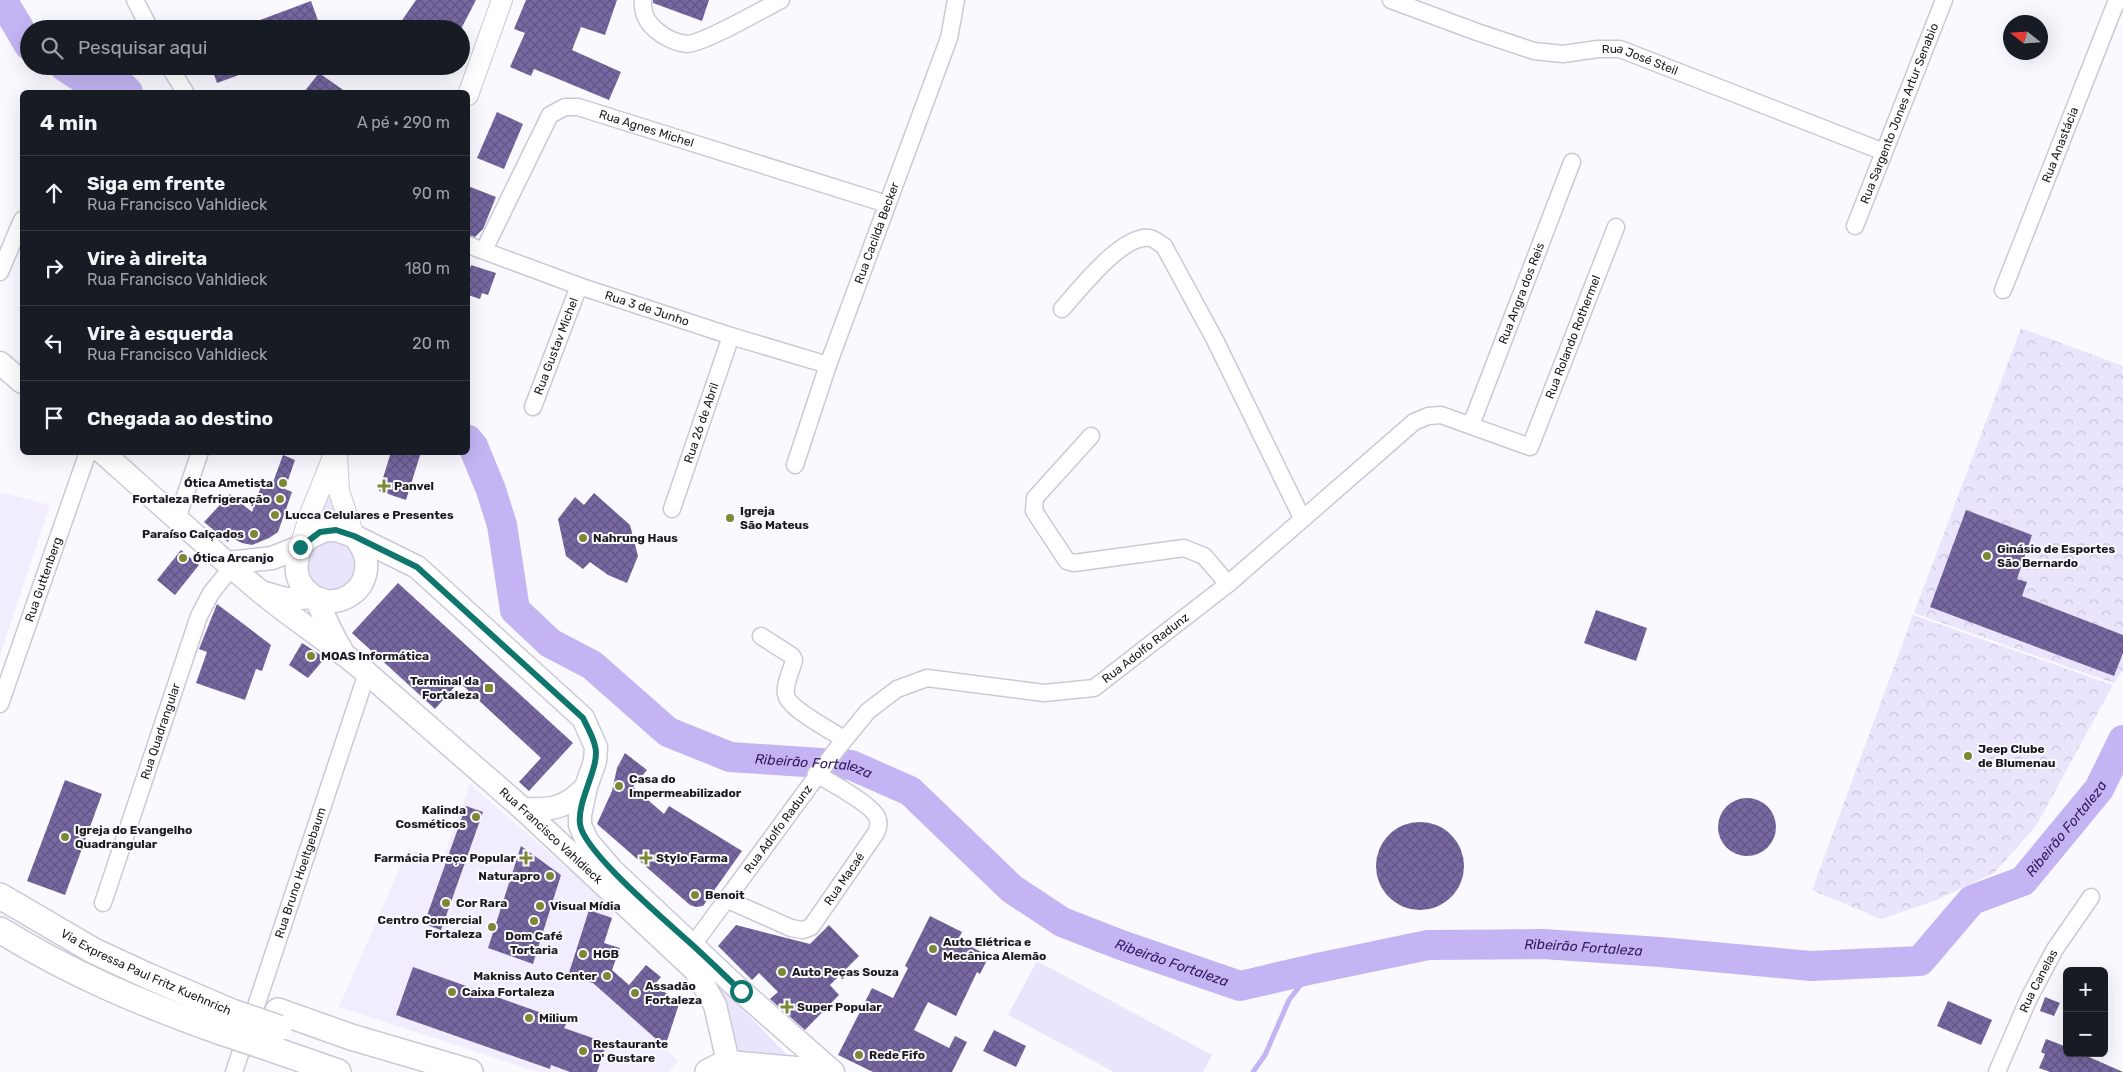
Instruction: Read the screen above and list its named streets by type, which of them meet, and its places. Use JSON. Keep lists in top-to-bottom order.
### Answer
{
  "streets": {
    "main road": ["Rua Francisco Vahldieck", "Via Expressa Paul Fritz Kuehnrich"],
    "street": [
      "Rua José Steil",
      "Rua Sargento Jones Artur Senabio",
      "Rua Agnes Michel",
      "Rua Anastácia",
      "Rua Cacilda Becker",
      "Rua Angra dos Reis",
      "Rua 3 de Junho",
      "Rua Rolando Rothermel",
      "Rua Gustav Michel",
      "Rua 26 de Abril",
      "Rua Guttenberg",
      "Rua Adolfo Radunz",
      "Rua Quadrangular",
      "Rua Bruno Hoeltgebaum",
      "Rua Macaé",
      "Rua Canelas"
    ]
  },
  "crossings": [
    ["Rua José Steil", "Rua Sargento Jones Artur Senabio"],
    ["Rua Agnes Michel", "Rua Cacilda Becker"],
    ["Rua Agnes Michel", "Rua 3 de Junho"],
    ["Rua Cacilda Becker", "Rua 3 de Junho"],
    ["Rua Angra dos Reis", "Rua Adolfo Radunz"],
    ["Rua 3 de Junho", "Rua Gustav Michel"],
    ["Rua 3 de Junho", "Rua 26 de Abril"],
    ["Rua Rolando Rothermel", "Rua Adolfo Radunz"],
    ["Rua Adolfo Radunz", "Rua Francisco Vahldieck"],
    ["Rua Adolfo Radunz", "Rua Macaé"],
    ["Rua Quadrangular", "Rua Francisco Vahldieck"],
    ["Rua Francisco Vahldieck", "Rua Bruno Hoeltgebaum"]
  ],
  "water": ["Ribeirão Fortaleza"],
  "places": {
    "other": [
      "Ótica Ametista",
      "Fortaleza Refrigeração",
      "Lucca Celulares e Presentes",
      "Igreja São Mateus",
      "Paraíso Calçados",
      "Nahrung Haus",
      "Ginásio de Esportes São Bernardo",
      "Ótica Arcanjo",
      "MOAS Informática",
      "Jeep Clube de Blumenau",
      "Casa do Impermeabilizador",
      "Kalinda Cosméticos",
      "Igreja do Evangelho Quadrangular",
      "Naturapro",
      "Benoit",
      "Cor Rara",
      "Visual Mídia",
      "Dom Café Tortaria",
      "Centro Comercial Fortaleza",
      "Auto Elétrica e Mecânica Alemão",
      "HGB",
      "Auto Peças Souza",
      "Makniss Auto Center",
      "Caixa Fortaleza",
      "Assadão Fortaleza",
      "Milium",
      "Restaurante D' Gustare",
      "Rede Fifo"
    ],
    "health": [
      "Panvel",
      "Farmácia Preço Popular",
      "Stylo Farma",
      "Super Popular"
    ],
    "transit": ["Terminal da Fortaleza"]
  },
  "north": "left",
  "page": {
    "search": "Pesquisar aqui",
    "heading": ["4 min", "A pé · 290 m"],
    "list": [
      ["Siga em frente", "Rua Francisco Vahldieck", "90 m"],
      ["Vire à direita", "Rua Francisco Vahldieck", "180 m"],
      ["Vire à esquerda", "Rua Francisco Vahldieck", "20 m"],
      "Chegada ao destino"
    ],
    "map_buttons": ["+", "−"]
  }
}
